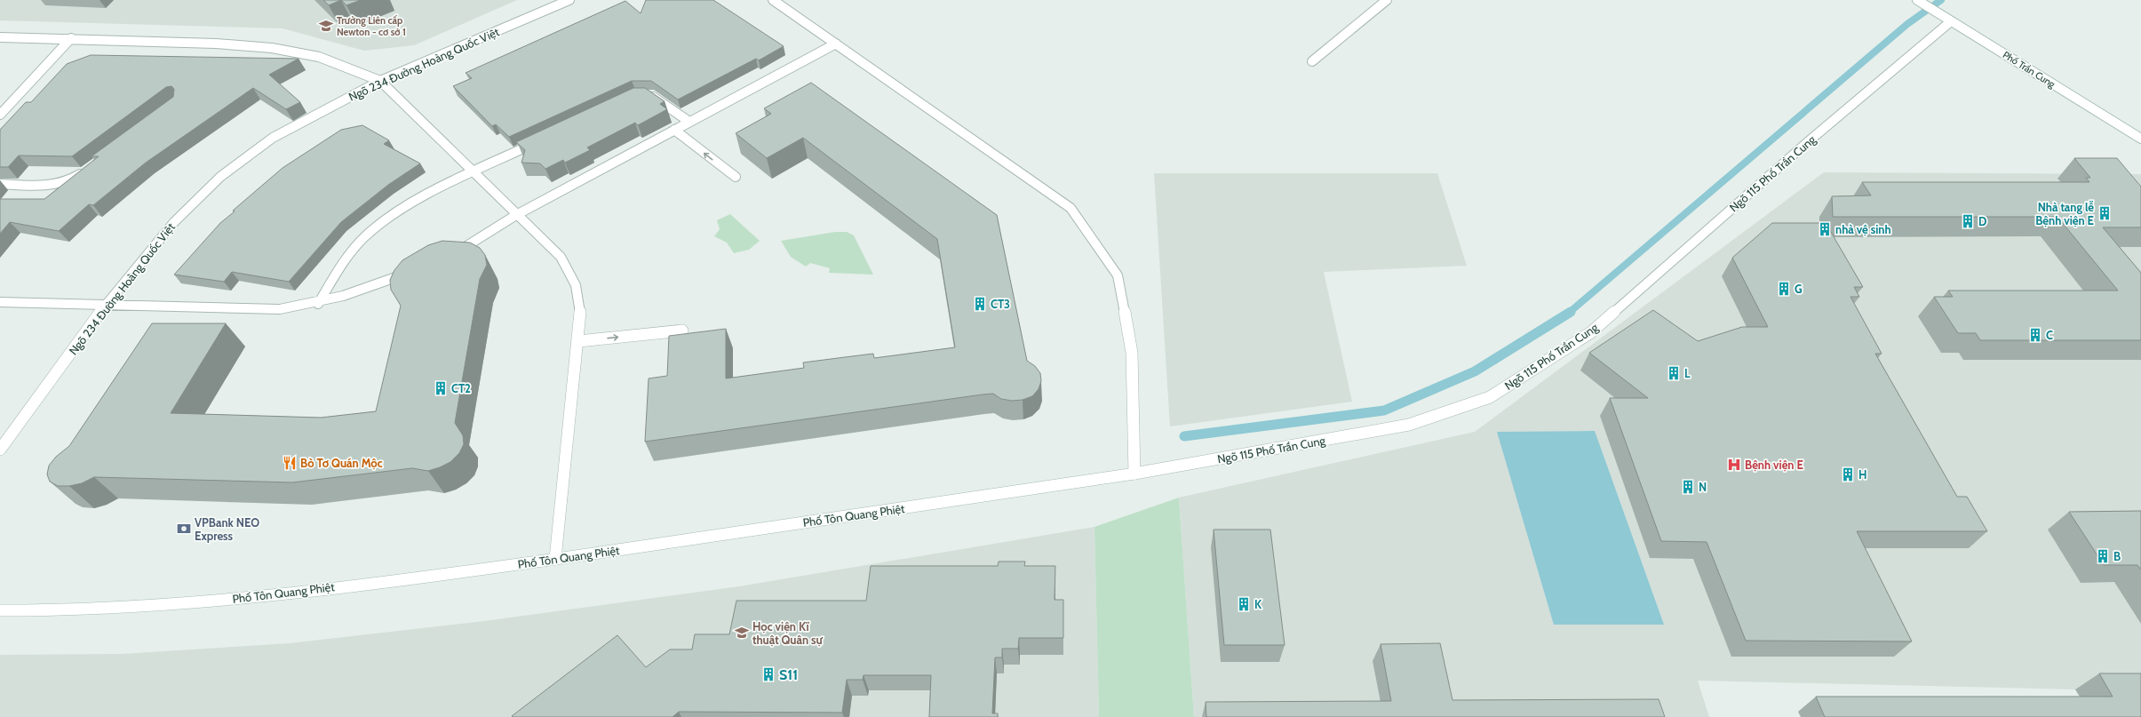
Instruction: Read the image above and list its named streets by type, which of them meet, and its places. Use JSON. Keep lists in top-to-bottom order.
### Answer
{
  "streets": {
    "street": [
      "Ngõ 234 Đường Hoàng Quốc Việt",
      "Phố Trần Cung",
      "Ngõ 115 Phố Trần Cung",
      "Phố Tôn Quang Phiệt"
    ]
  },
  "crossings": [
    ["Phố Trần Cung", "Ngõ 115 Phố Trần Cung"],
    ["Ngõ 115 Phố Trần Cung", "Phố Tôn Quang Phiệt"]
  ],
  "places": {
    "school or university": ["Trường Liên cấp Newton - cơ sở 1", "Học viện Kĩ thuật Quân sự"],
    "building": [
      "Nhà tang lễ Bệnh viện E",
      "D",
      "nhà vệ sinh",
      "G",
      "CT3",
      "C",
      "L",
      "CT2",
      "H",
      "N",
      "B",
      "K",
      "S11"
    ],
    "restaurant": ["Bò Tơ Quán Mộc"],
    "hospital": ["Bệnh viện E"],
    "bank": ["VPBank NEO Express"]
  }
}
